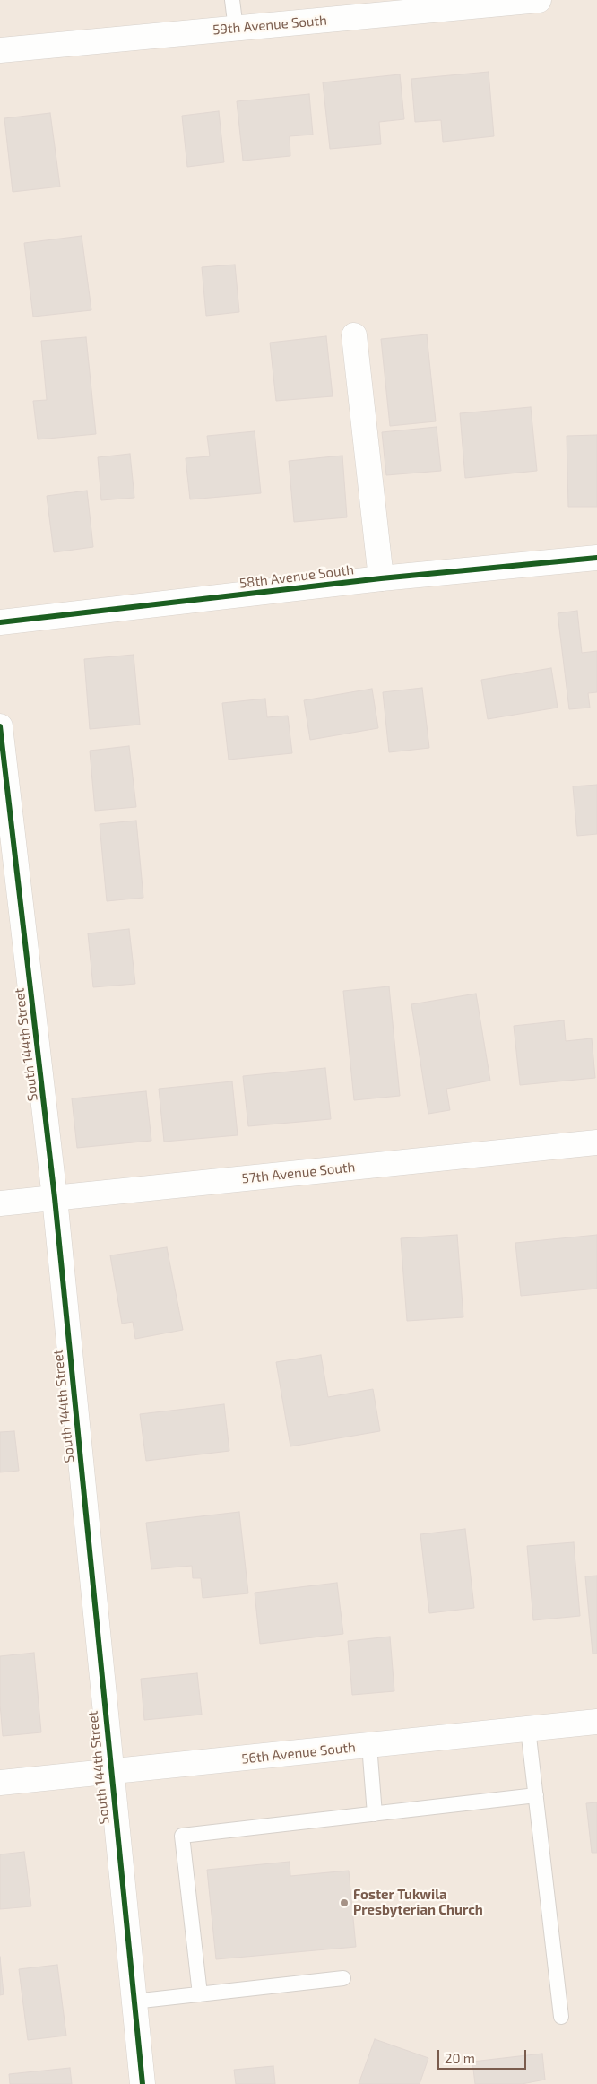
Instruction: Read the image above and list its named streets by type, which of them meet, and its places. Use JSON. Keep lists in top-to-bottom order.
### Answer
{
  "streets": {
    "street": [
      "59th Avenue South",
      "58th Avenue South",
      "South 144th Street",
      "57th Avenue South",
      "56th Avenue South"
    ]
  },
  "crossings": [
    ["South 144th Street", "57th Avenue South"],
    ["South 144th Street", "56th Avenue South"]
  ],
  "places": ["Foster Tukwila Presbyterian Church"],
  "scale_bar": "20 m"
}
